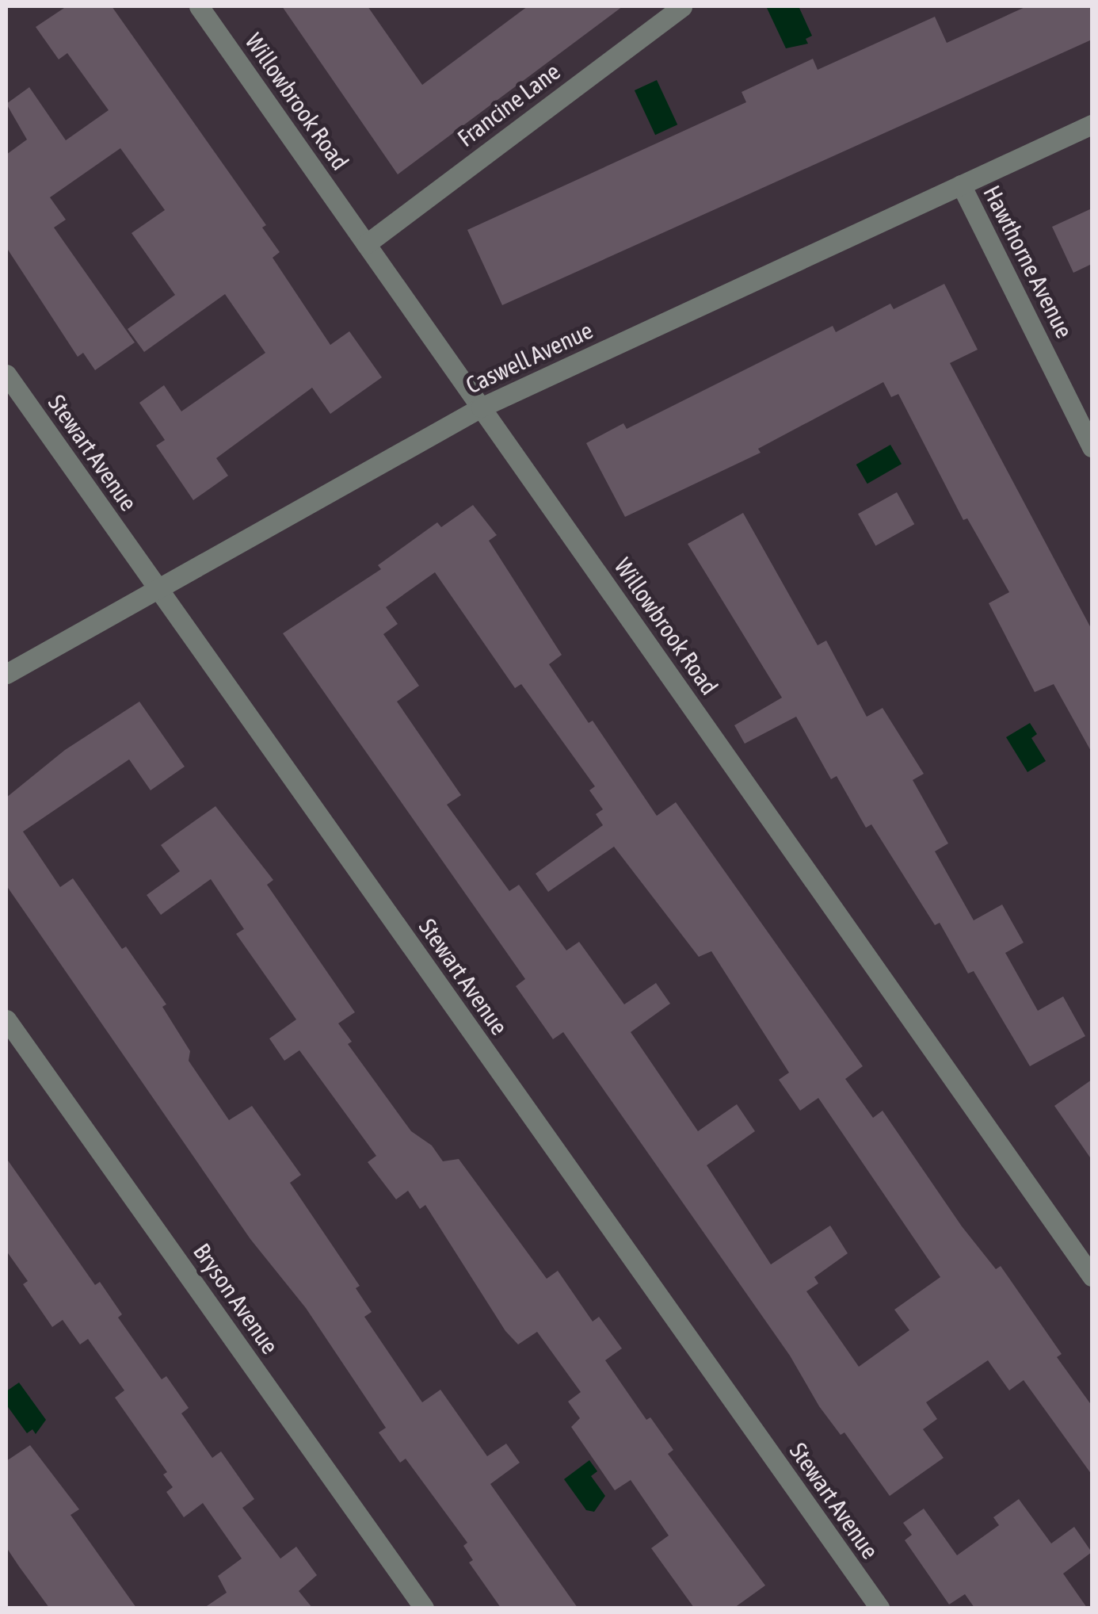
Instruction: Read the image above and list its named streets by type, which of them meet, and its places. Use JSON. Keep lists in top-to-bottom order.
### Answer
{
  "streets": {
    "street": [
      "Willowbrook Road",
      "Francine Lane",
      "Hawthorne Avenue",
      "Caswell Avenue",
      "Stewart Avenue",
      "Bryson Avenue"
    ]
  },
  "crossings": [
    ["Willowbrook Road", "Francine Lane"],
    ["Willowbrook Road", "Caswell Avenue"],
    ["Hawthorne Avenue", "Caswell Avenue"],
    ["Caswell Avenue", "Stewart Avenue"]
  ]
}
